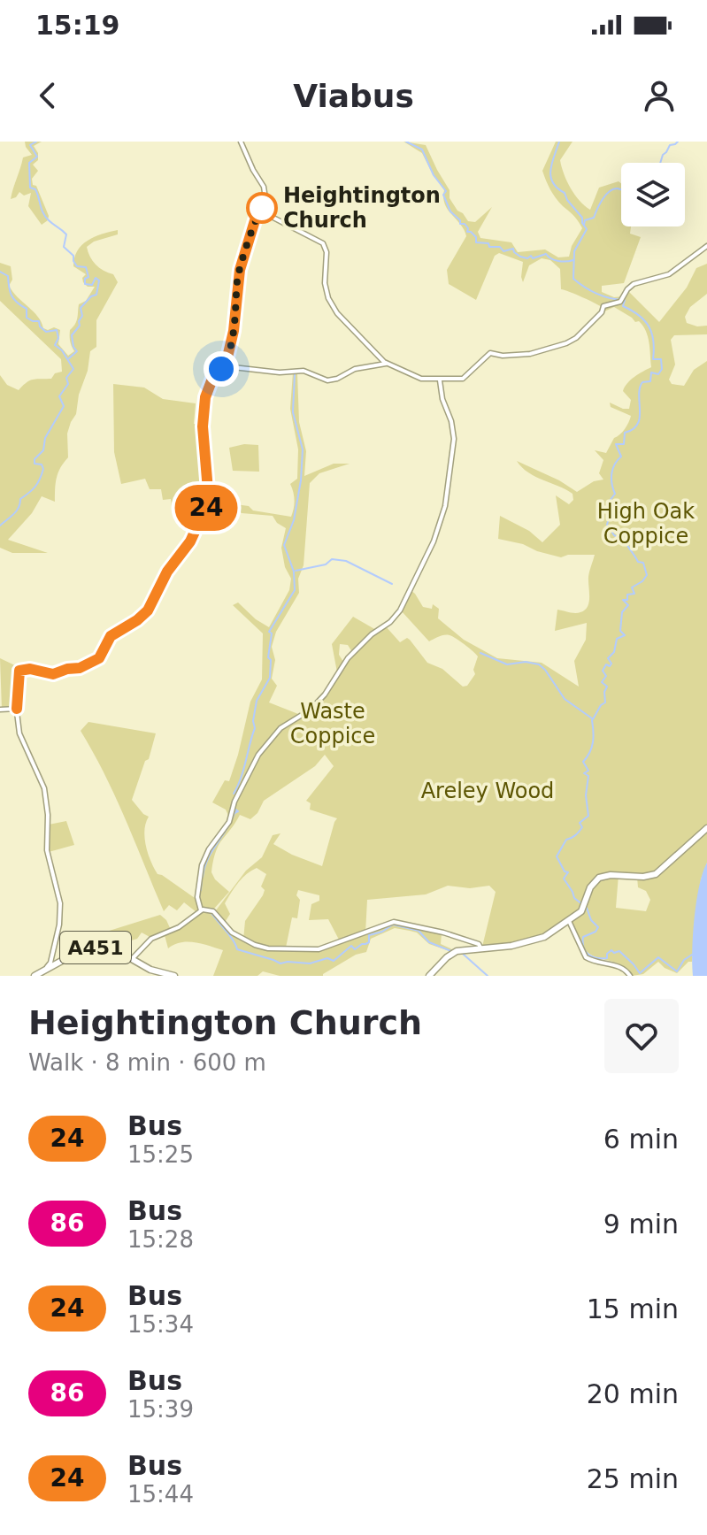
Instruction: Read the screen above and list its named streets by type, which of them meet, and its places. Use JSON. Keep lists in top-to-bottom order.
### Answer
{
  "streets": {
    "main road": ["A451"]
  },
  "parks": ["High Oak Coppice", "Waste Coppice", "Areley Wood"],
  "places": ["Heightington Church"],
  "lines": ["bus line 24"],
  "page": {
    "status": "15:19",
    "header": "Viabus",
    "on_map": "24",
    "heading": ["Heightington Church", "Walk · 8 min · 600 m"],
    "list": [
      {
        "mark": "24",
        "name": "Bus",
        "note": "15:25",
        "value": "6 min"
      },
      {
        "mark": "86",
        "name": "Bus",
        "note": "15:28",
        "value": "9 min"
      },
      {
        "mark": "24",
        "name": "Bus",
        "note": "15:34",
        "value": "15 min"
      },
      {
        "mark": "86",
        "name": "Bus",
        "note": "15:39",
        "value": "20 min"
      },
      {
        "mark": "24",
        "name": "Bus",
        "note": "15:44",
        "value": "25 min"
      }
    ]
  }
}
